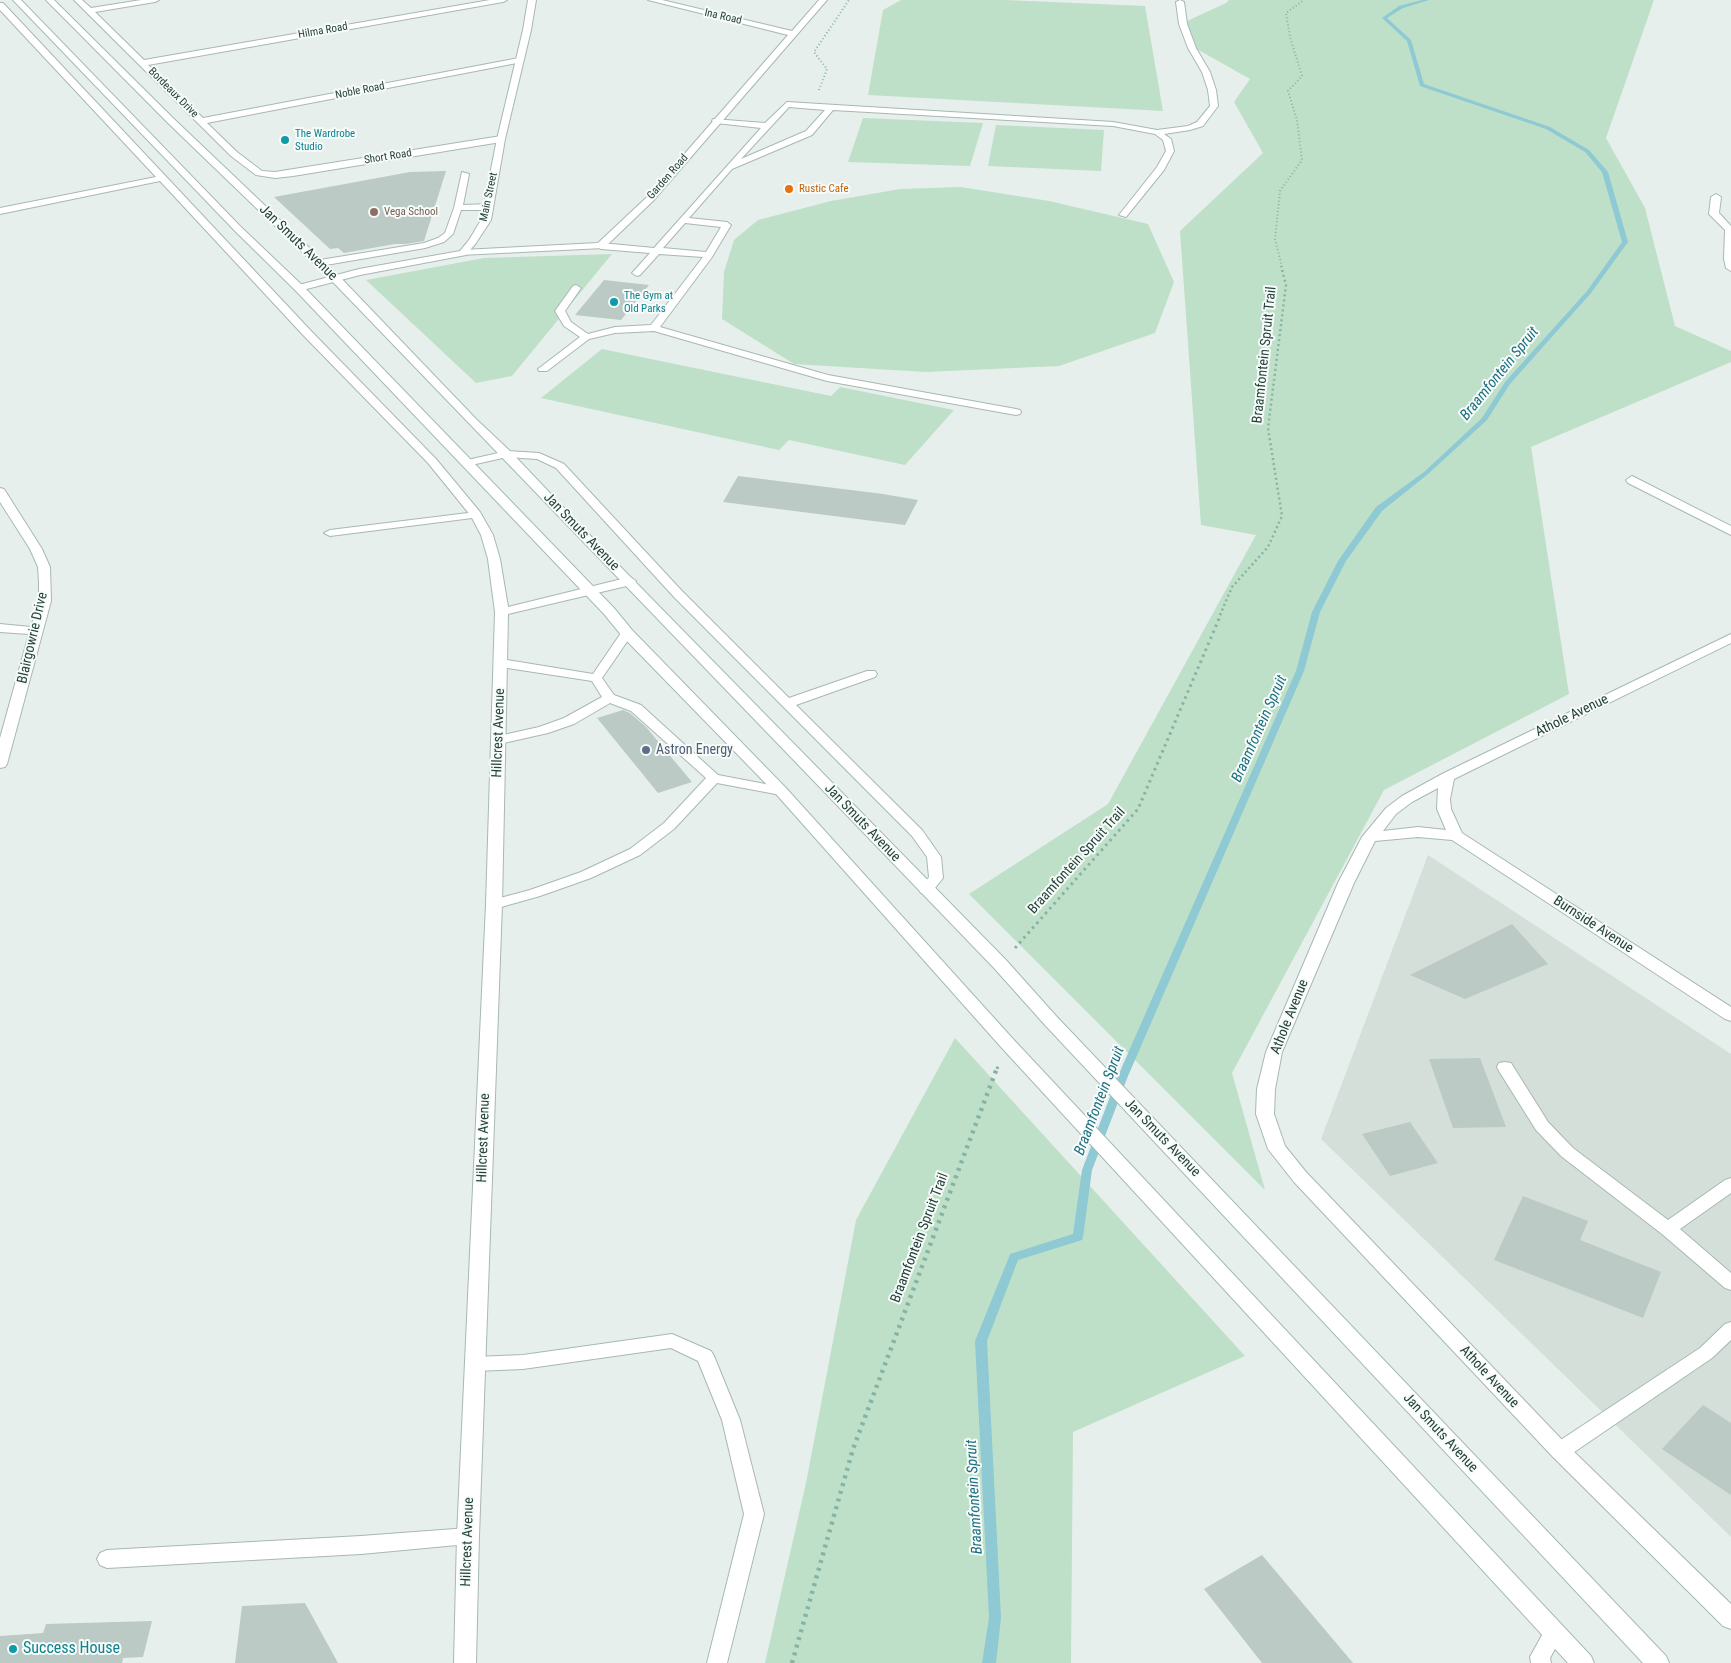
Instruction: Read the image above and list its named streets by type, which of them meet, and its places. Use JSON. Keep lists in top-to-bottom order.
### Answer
{
  "streets": {
    "street": [
      "Ina Road",
      "Hilma Road",
      "Noble Road",
      "Bordeaux Drive",
      "Short Road",
      "Garden Road",
      "Main Street",
      "Jan Smuts Avenue",
      "Blairgowrie Drive",
      "Athole Avenue",
      "Hillcrest Avenue",
      "Burnside Avenue"
    ],
    "path": ["Braamfontein Spruit Trail"]
  },
  "crossings": [
    ["Ina Road", "Garden Road"],
    ["Hilma Road", "Bordeaux Drive"],
    ["Noble Road", "Bordeaux Drive"],
    ["Noble Road", "Main Street"],
    ["Bordeaux Drive", "Short Road"],
    ["Short Road", "Main Street"],
    ["Jan Smuts Avenue", "Braamfontein Spruit Trail"],
    ["Athole Avenue", "Burnside Avenue"]
  ],
  "water": ["Braamfontein Spruit"],
  "places": [
    "The Wardrobe Studio",
    "Rustic Cafe",
    "Vega School",
    "The Gym at Old Parks",
    "Astron Energy",
    "Success House"
  ]
}
